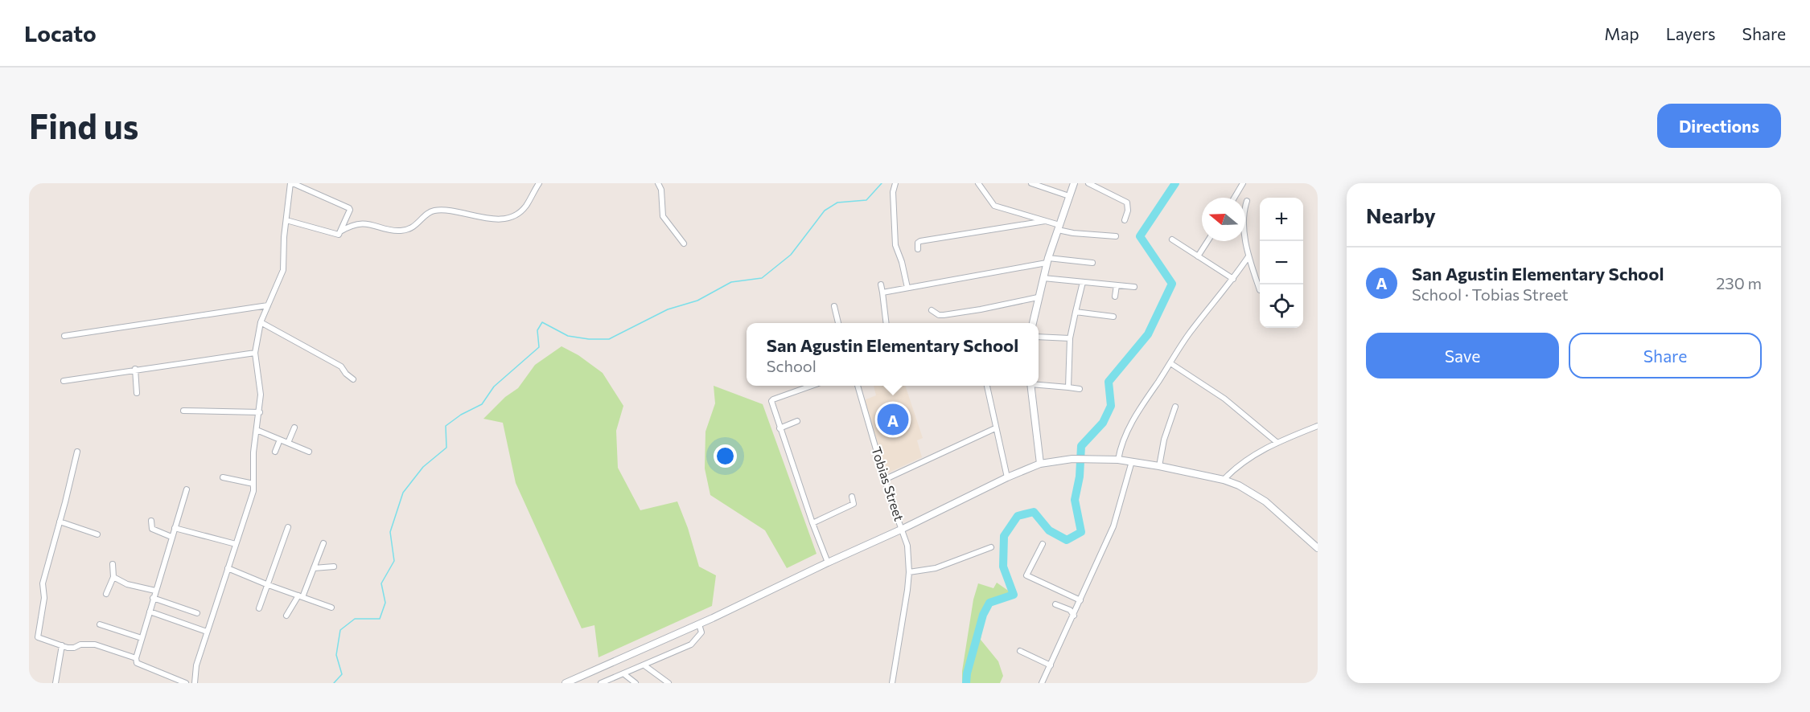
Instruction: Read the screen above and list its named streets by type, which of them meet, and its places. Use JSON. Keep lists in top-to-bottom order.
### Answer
{
  "streets": {
    "street": ["Tobias Street"]
  },
  "north": "left",
  "page": {
    "header": "Locato",
    "nav": ["Map", "Layers", "Share"],
    "buttons": [
      "Directions",
      ["Save", "Share"]
    ],
    "title": "Find us",
    "heading": "Nearby",
    "map_buttons": ["+", "−"],
    "list": [
      {
        "mark": "A",
        "name": "San Agustin Elementary School",
        "note": "School · Tobias Street",
        "value": "230 m"
      }
    ],
    "popup": ["San Agustin Elementary School", "School"],
    "pins": "A"
  }
}
